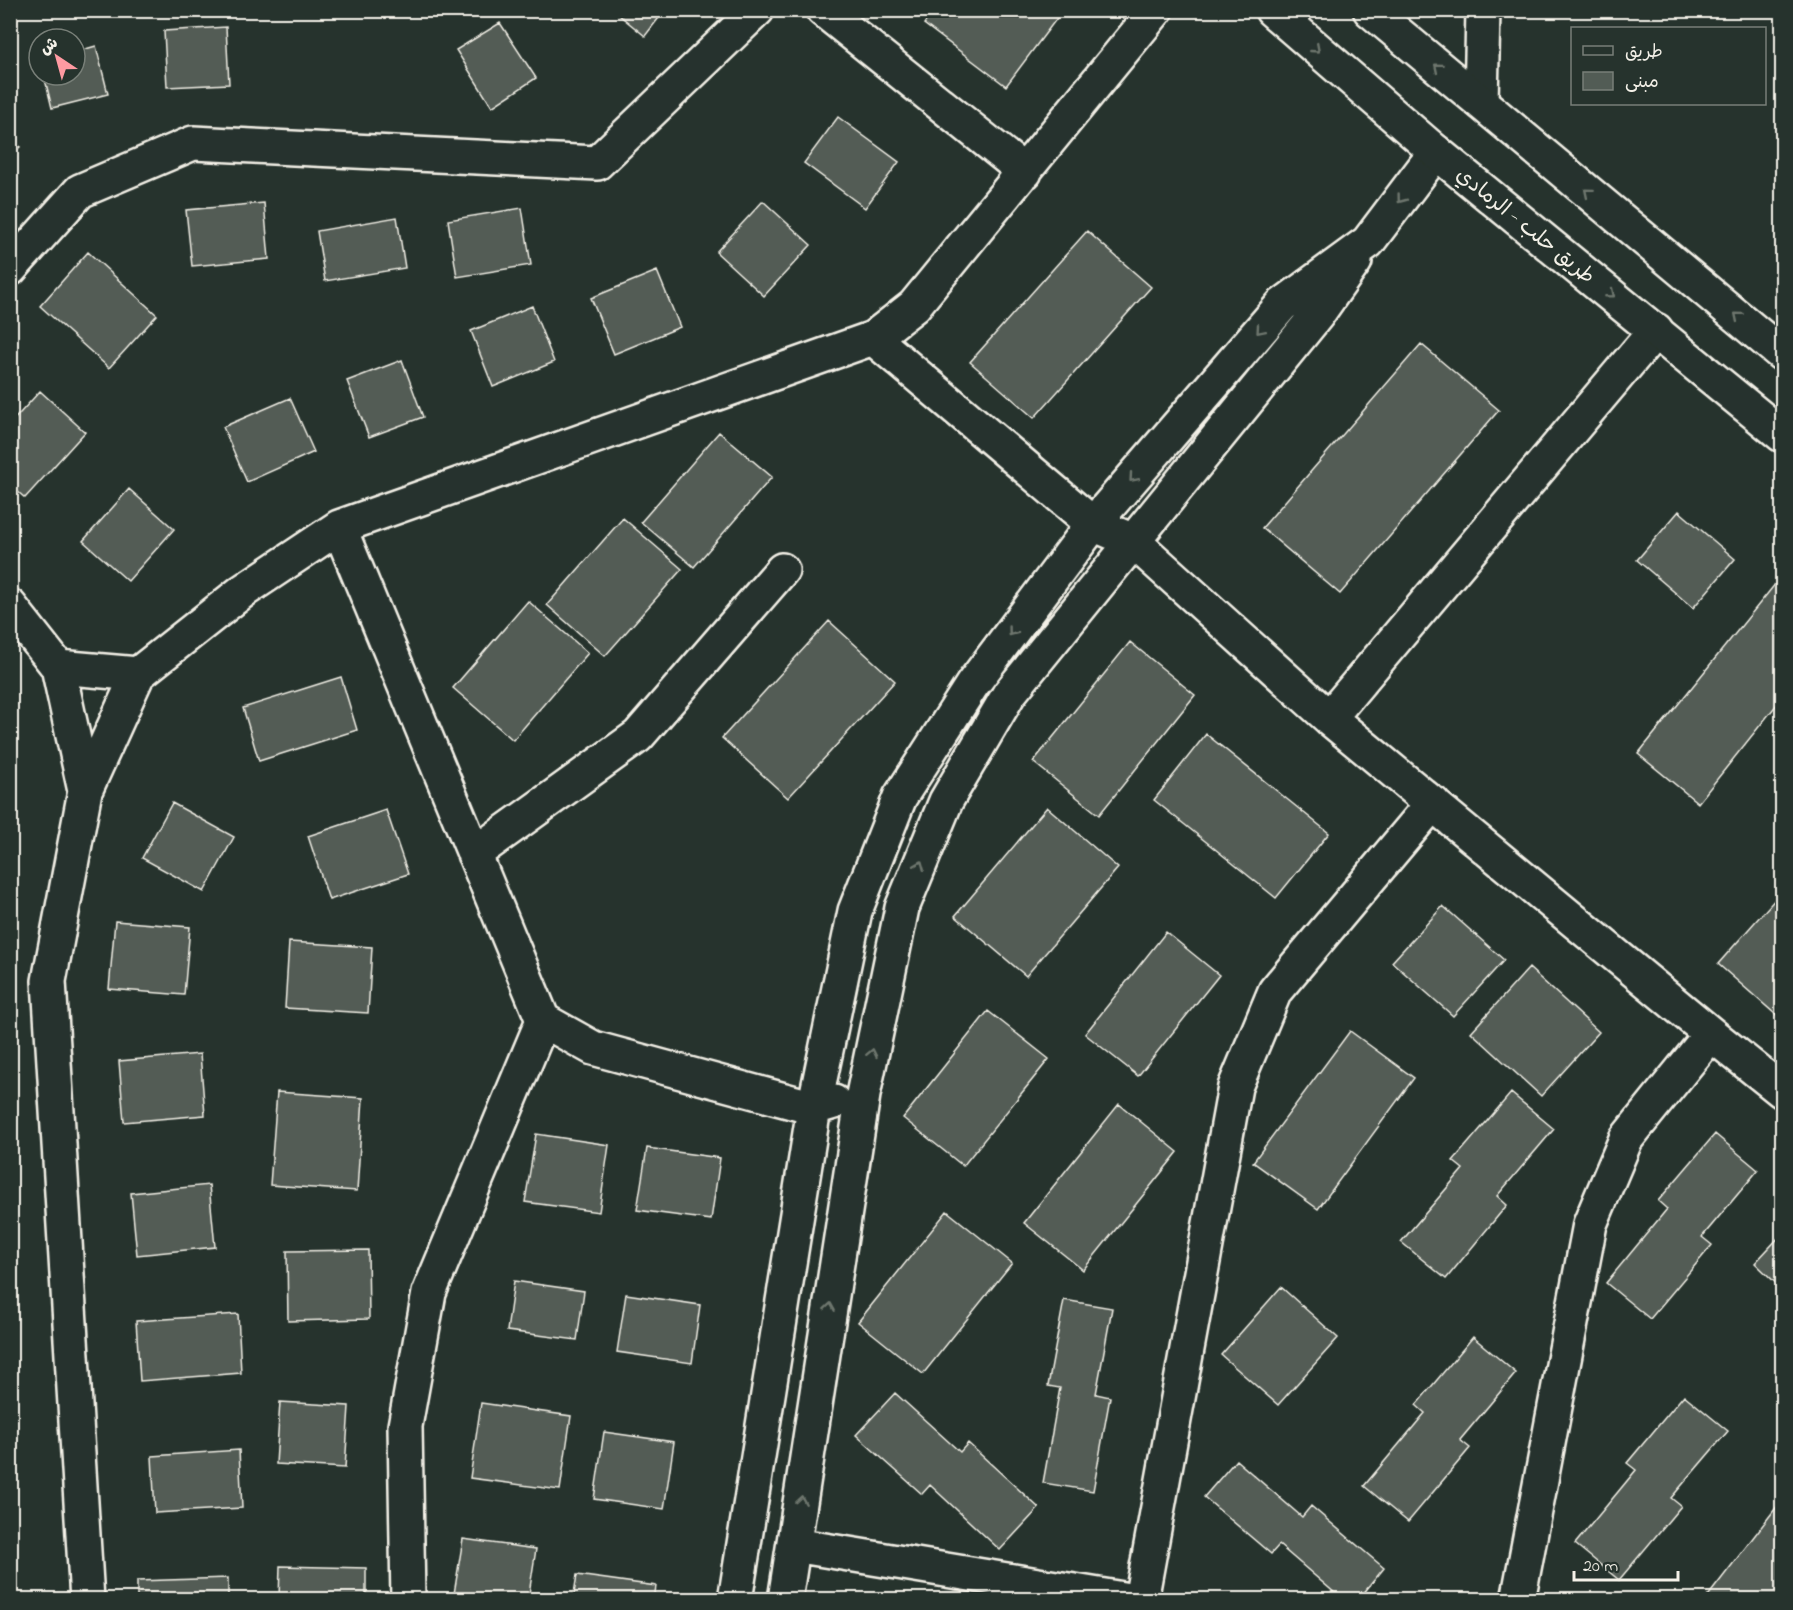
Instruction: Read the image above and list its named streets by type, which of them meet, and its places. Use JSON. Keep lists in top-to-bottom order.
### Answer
{
  "streets": {
    "main road": ["طريق حلب - الرمادي"]
  },
  "legend": ["طريق", "مبنى"],
  "scale_bar": "20 m",
  "north": "top left"
}
